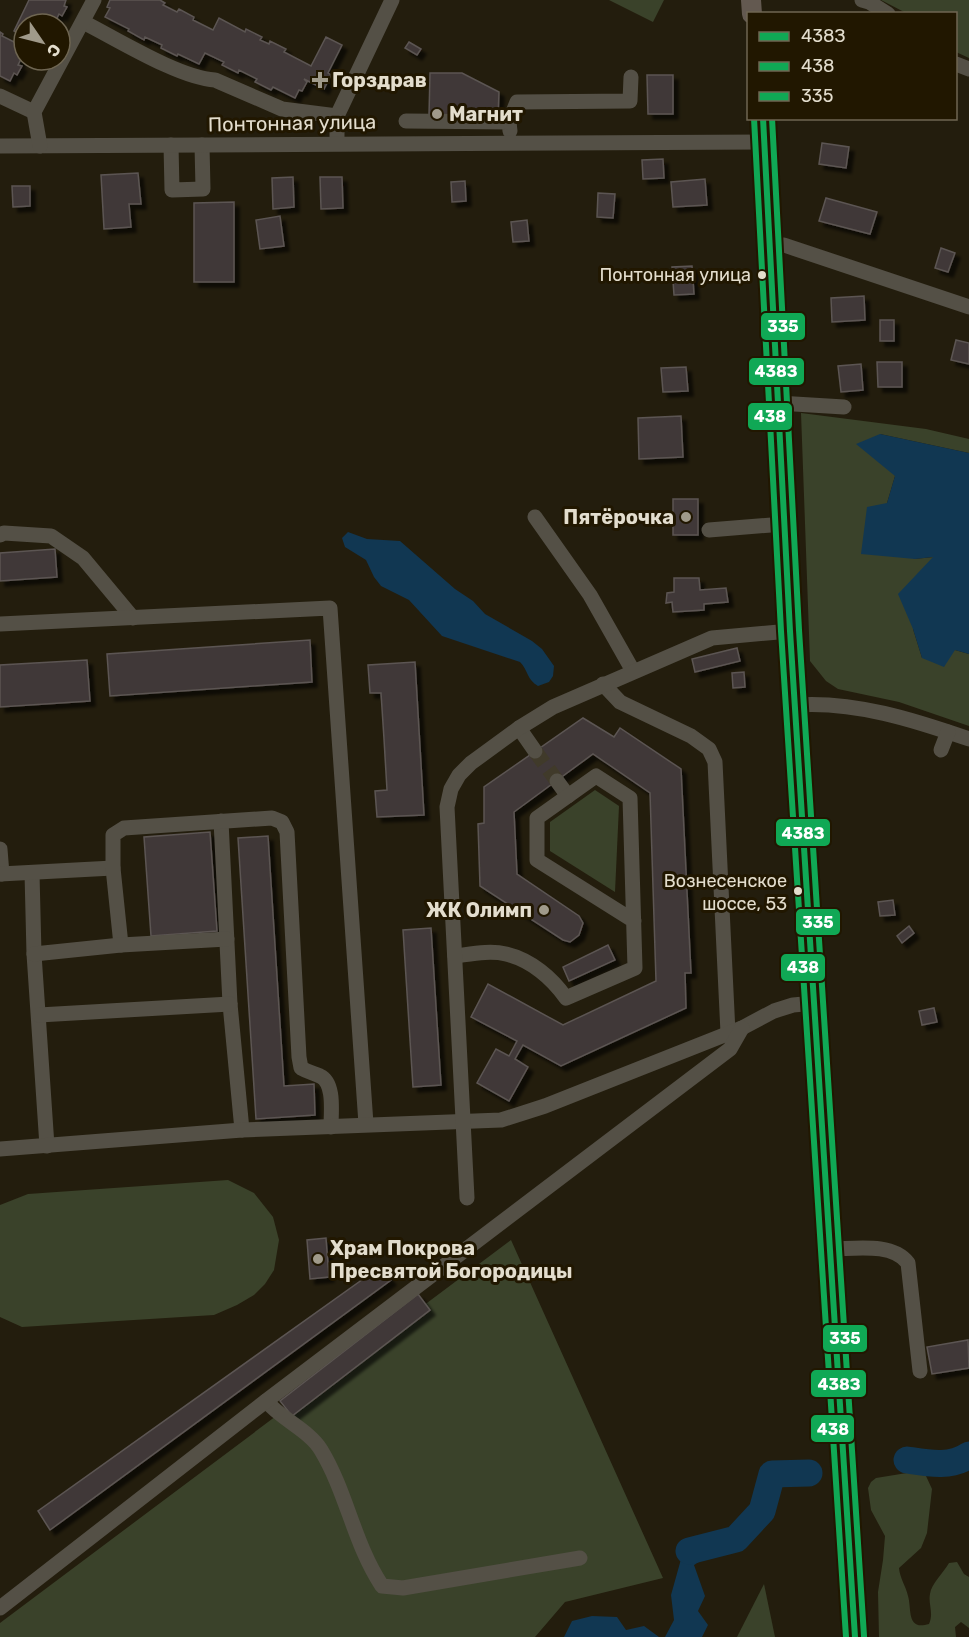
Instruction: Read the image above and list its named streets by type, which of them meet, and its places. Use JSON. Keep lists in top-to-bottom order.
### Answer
{
  "streets": {
    "street": ["Понтонная улица"]
  },
  "places": {
    "health": ["Горздрав"],
    "other": [
      "Магнит",
      "Понтонная улица",
      "Пятёрочка",
      "Вознесенское шоссе, 53",
      "ЖК Олимп",
      "Храм Покрова Пресвятой Богородицы"
    ]
  },
  "lines": ["transit line 438З", "transit line 438", "transit line 335"],
  "legend": ["438З", "438", "335"],
  "north": "bottom right"
}
